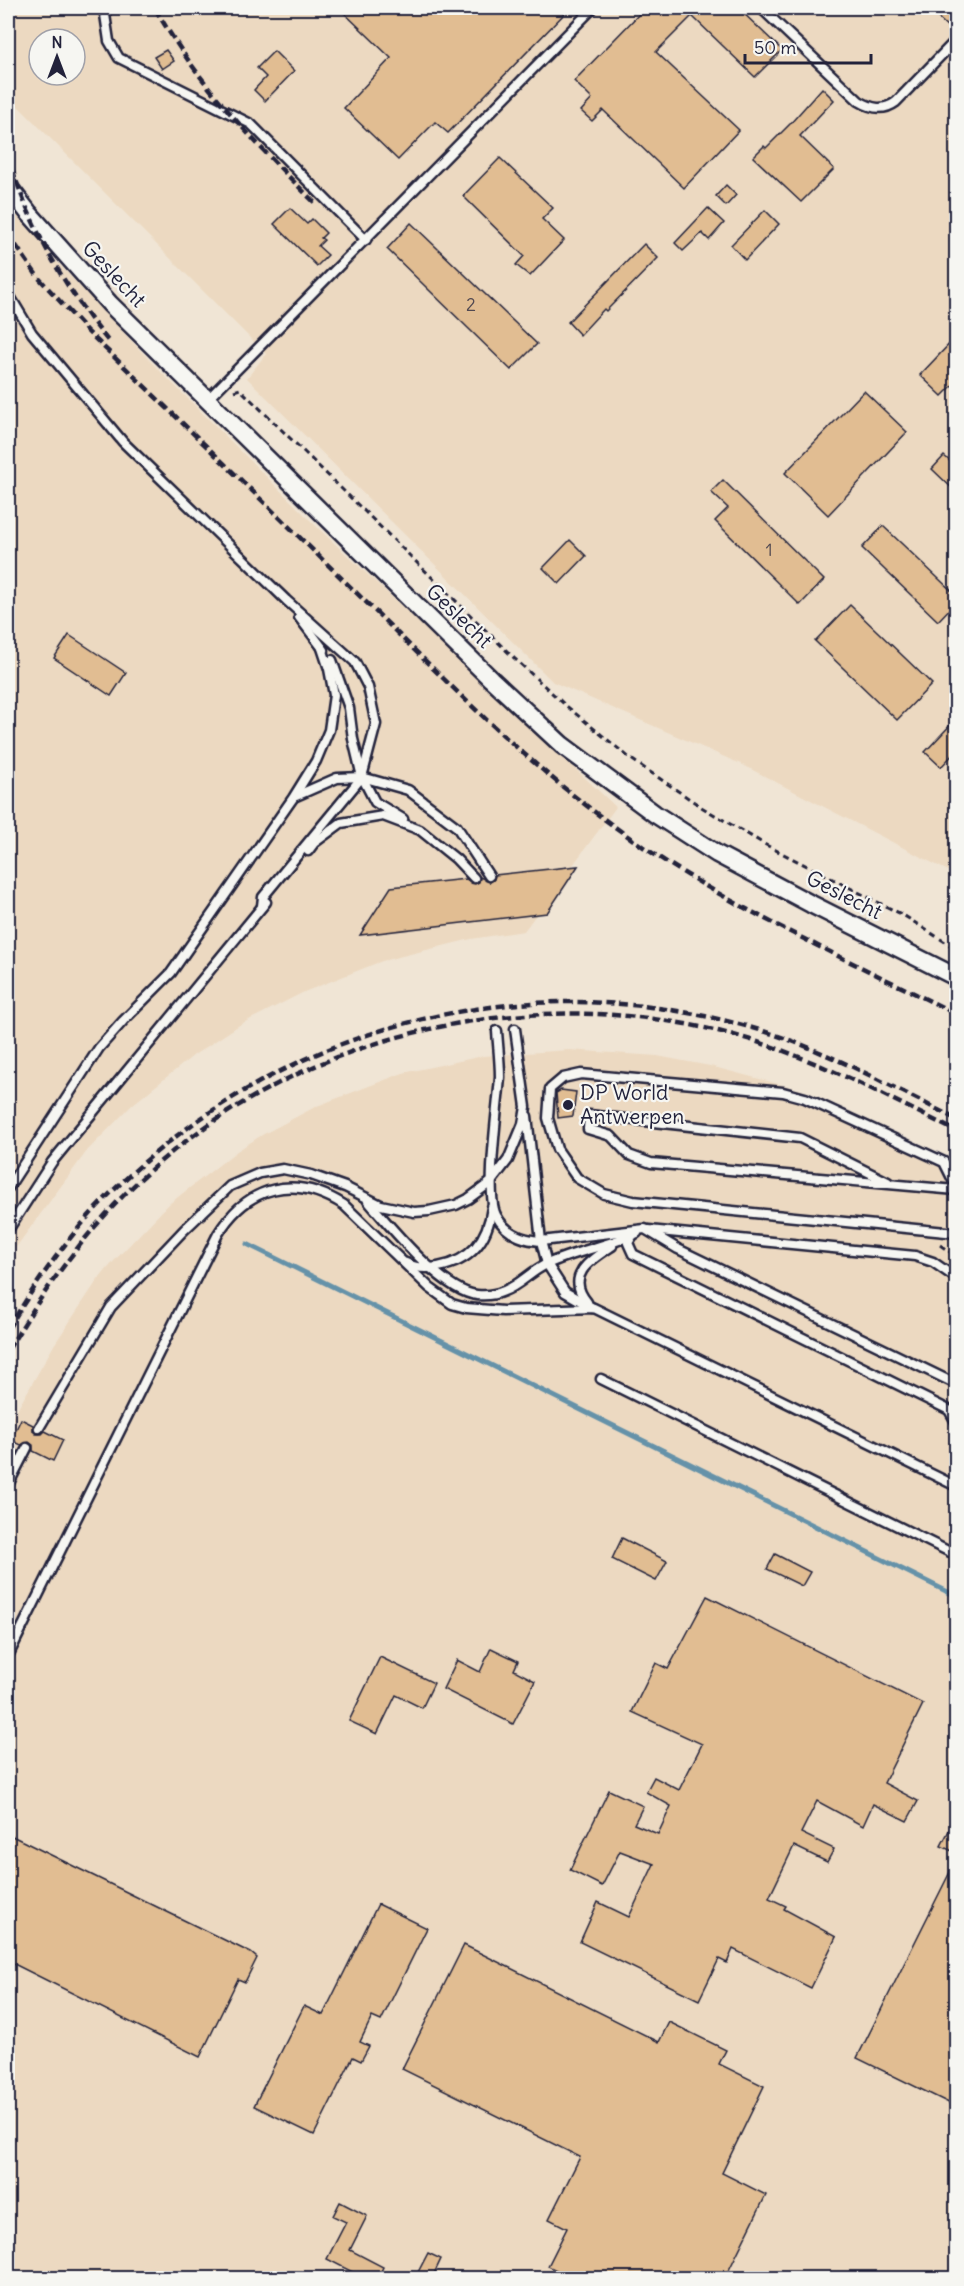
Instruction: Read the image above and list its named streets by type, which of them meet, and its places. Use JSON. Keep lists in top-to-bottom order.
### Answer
{
  "streets": {
    "street": ["Geslecht"]
  },
  "places": ["DP World Antwerpen"],
  "house_numbers": ["2", "1"],
  "scale_bar": "50 m",
  "north": "top"
}
